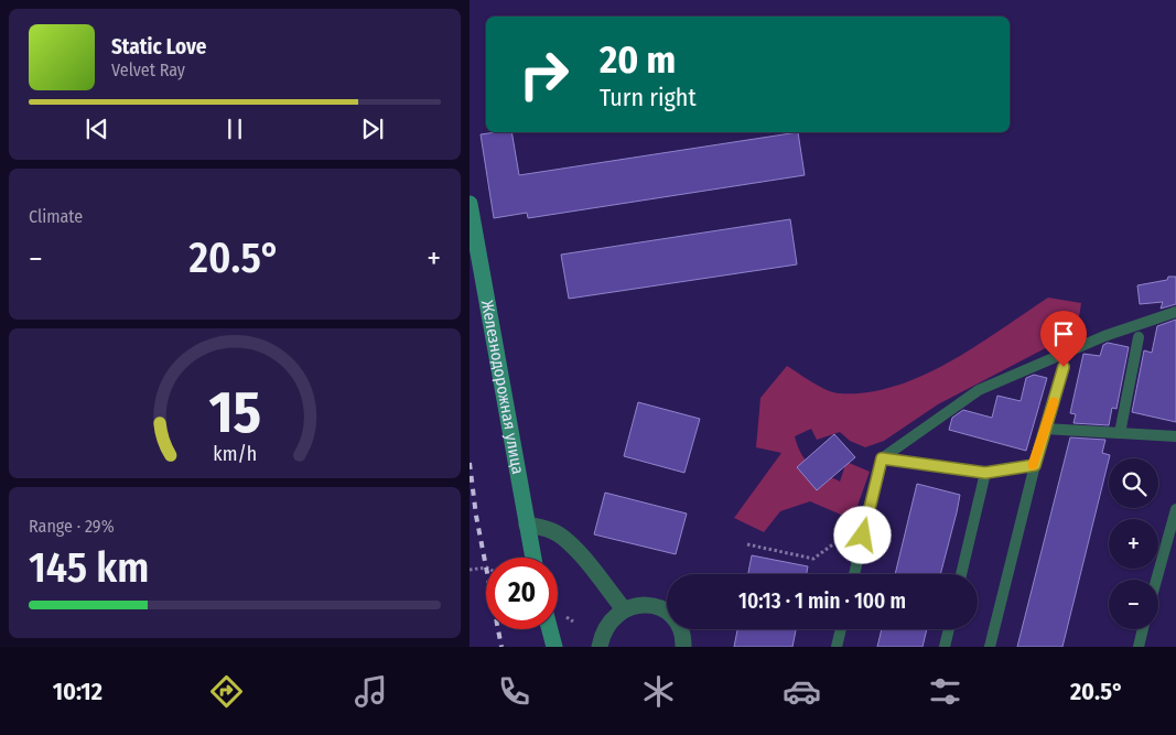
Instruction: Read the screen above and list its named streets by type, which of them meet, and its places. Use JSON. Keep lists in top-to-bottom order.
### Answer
{
  "streets": {
    "street": ["Железнодорожная улица"]
  },
  "page": {
    "turn": ["20 m", "Turn right"],
    "song": ["Static Love", "Velvet Ray"],
    "tile": [
      "Climate",
      ["Range · 29%", "145 km"]
    ],
    "heat": ["−", "20.5°", "+"],
    "map_buttons": ["+", "−"],
    "limit": "20",
    "trip": "10:13 · 1 min · 100 m",
    "tabs": ["10:12", "20.5°"],
    "gauge": ["15", "km/h"]
  }
}
